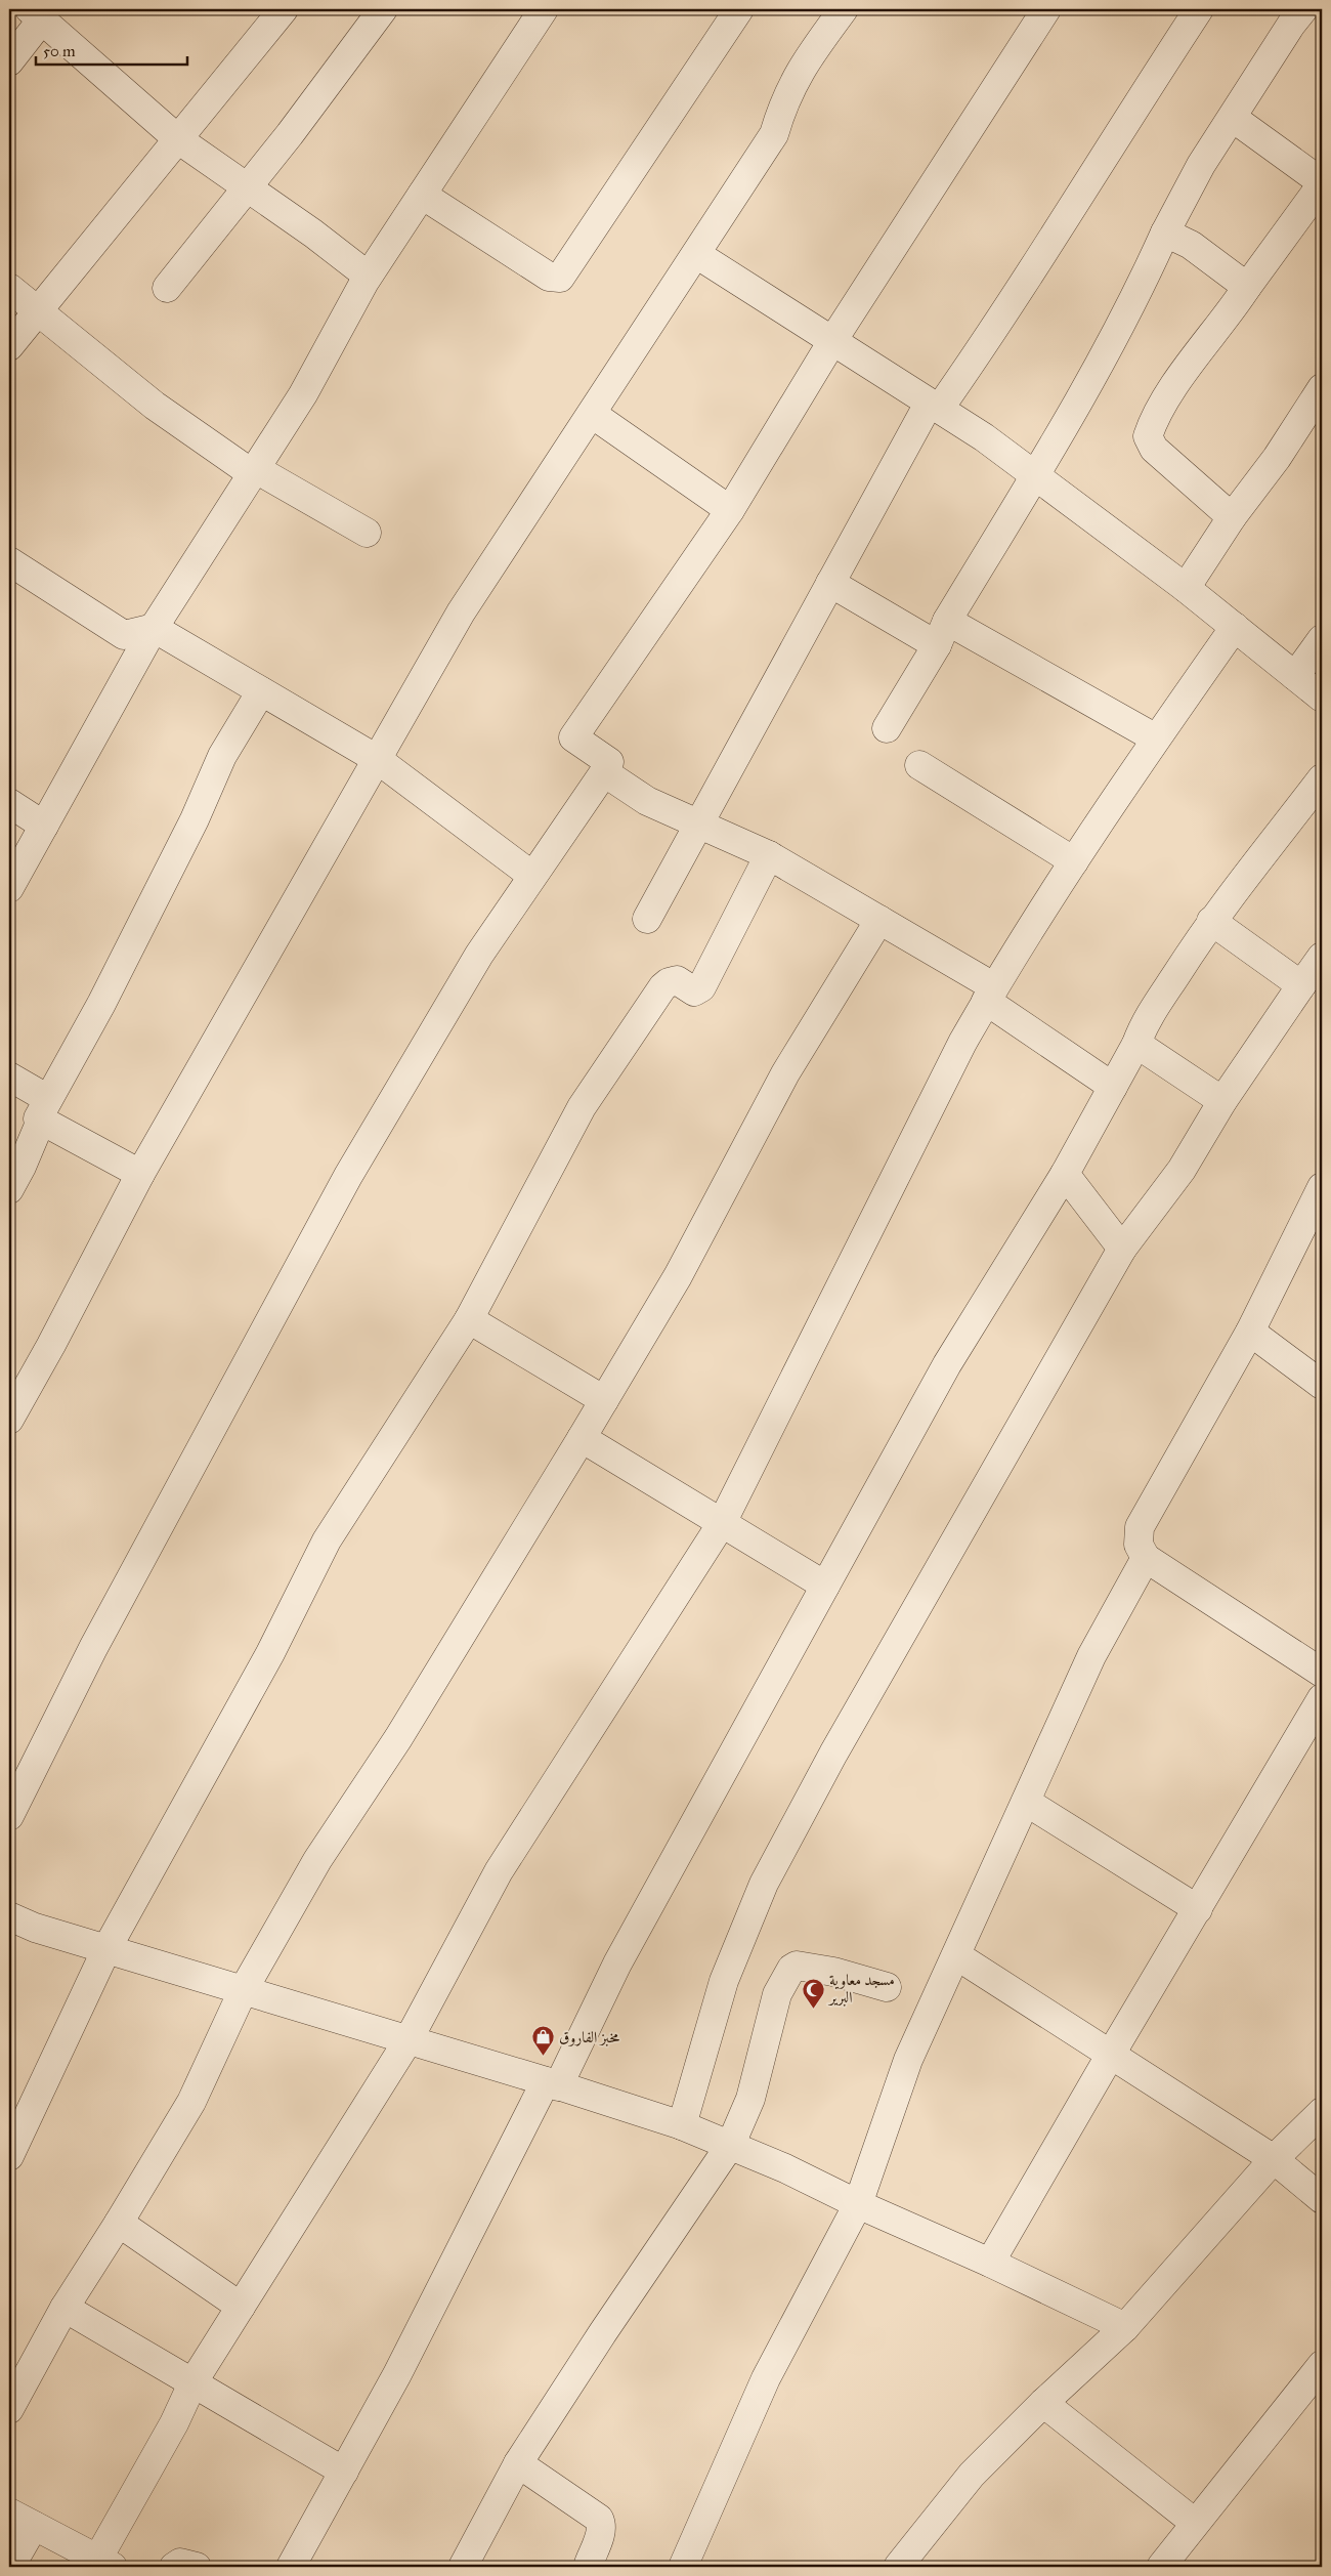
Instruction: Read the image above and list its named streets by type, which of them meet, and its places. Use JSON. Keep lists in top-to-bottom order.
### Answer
{
  "places": {
    "mosque": ["مسجد معاوية البرير"],
    "shop": ["مخبز الفاروق"]
  },
  "scale_bar": "50 m"
}
